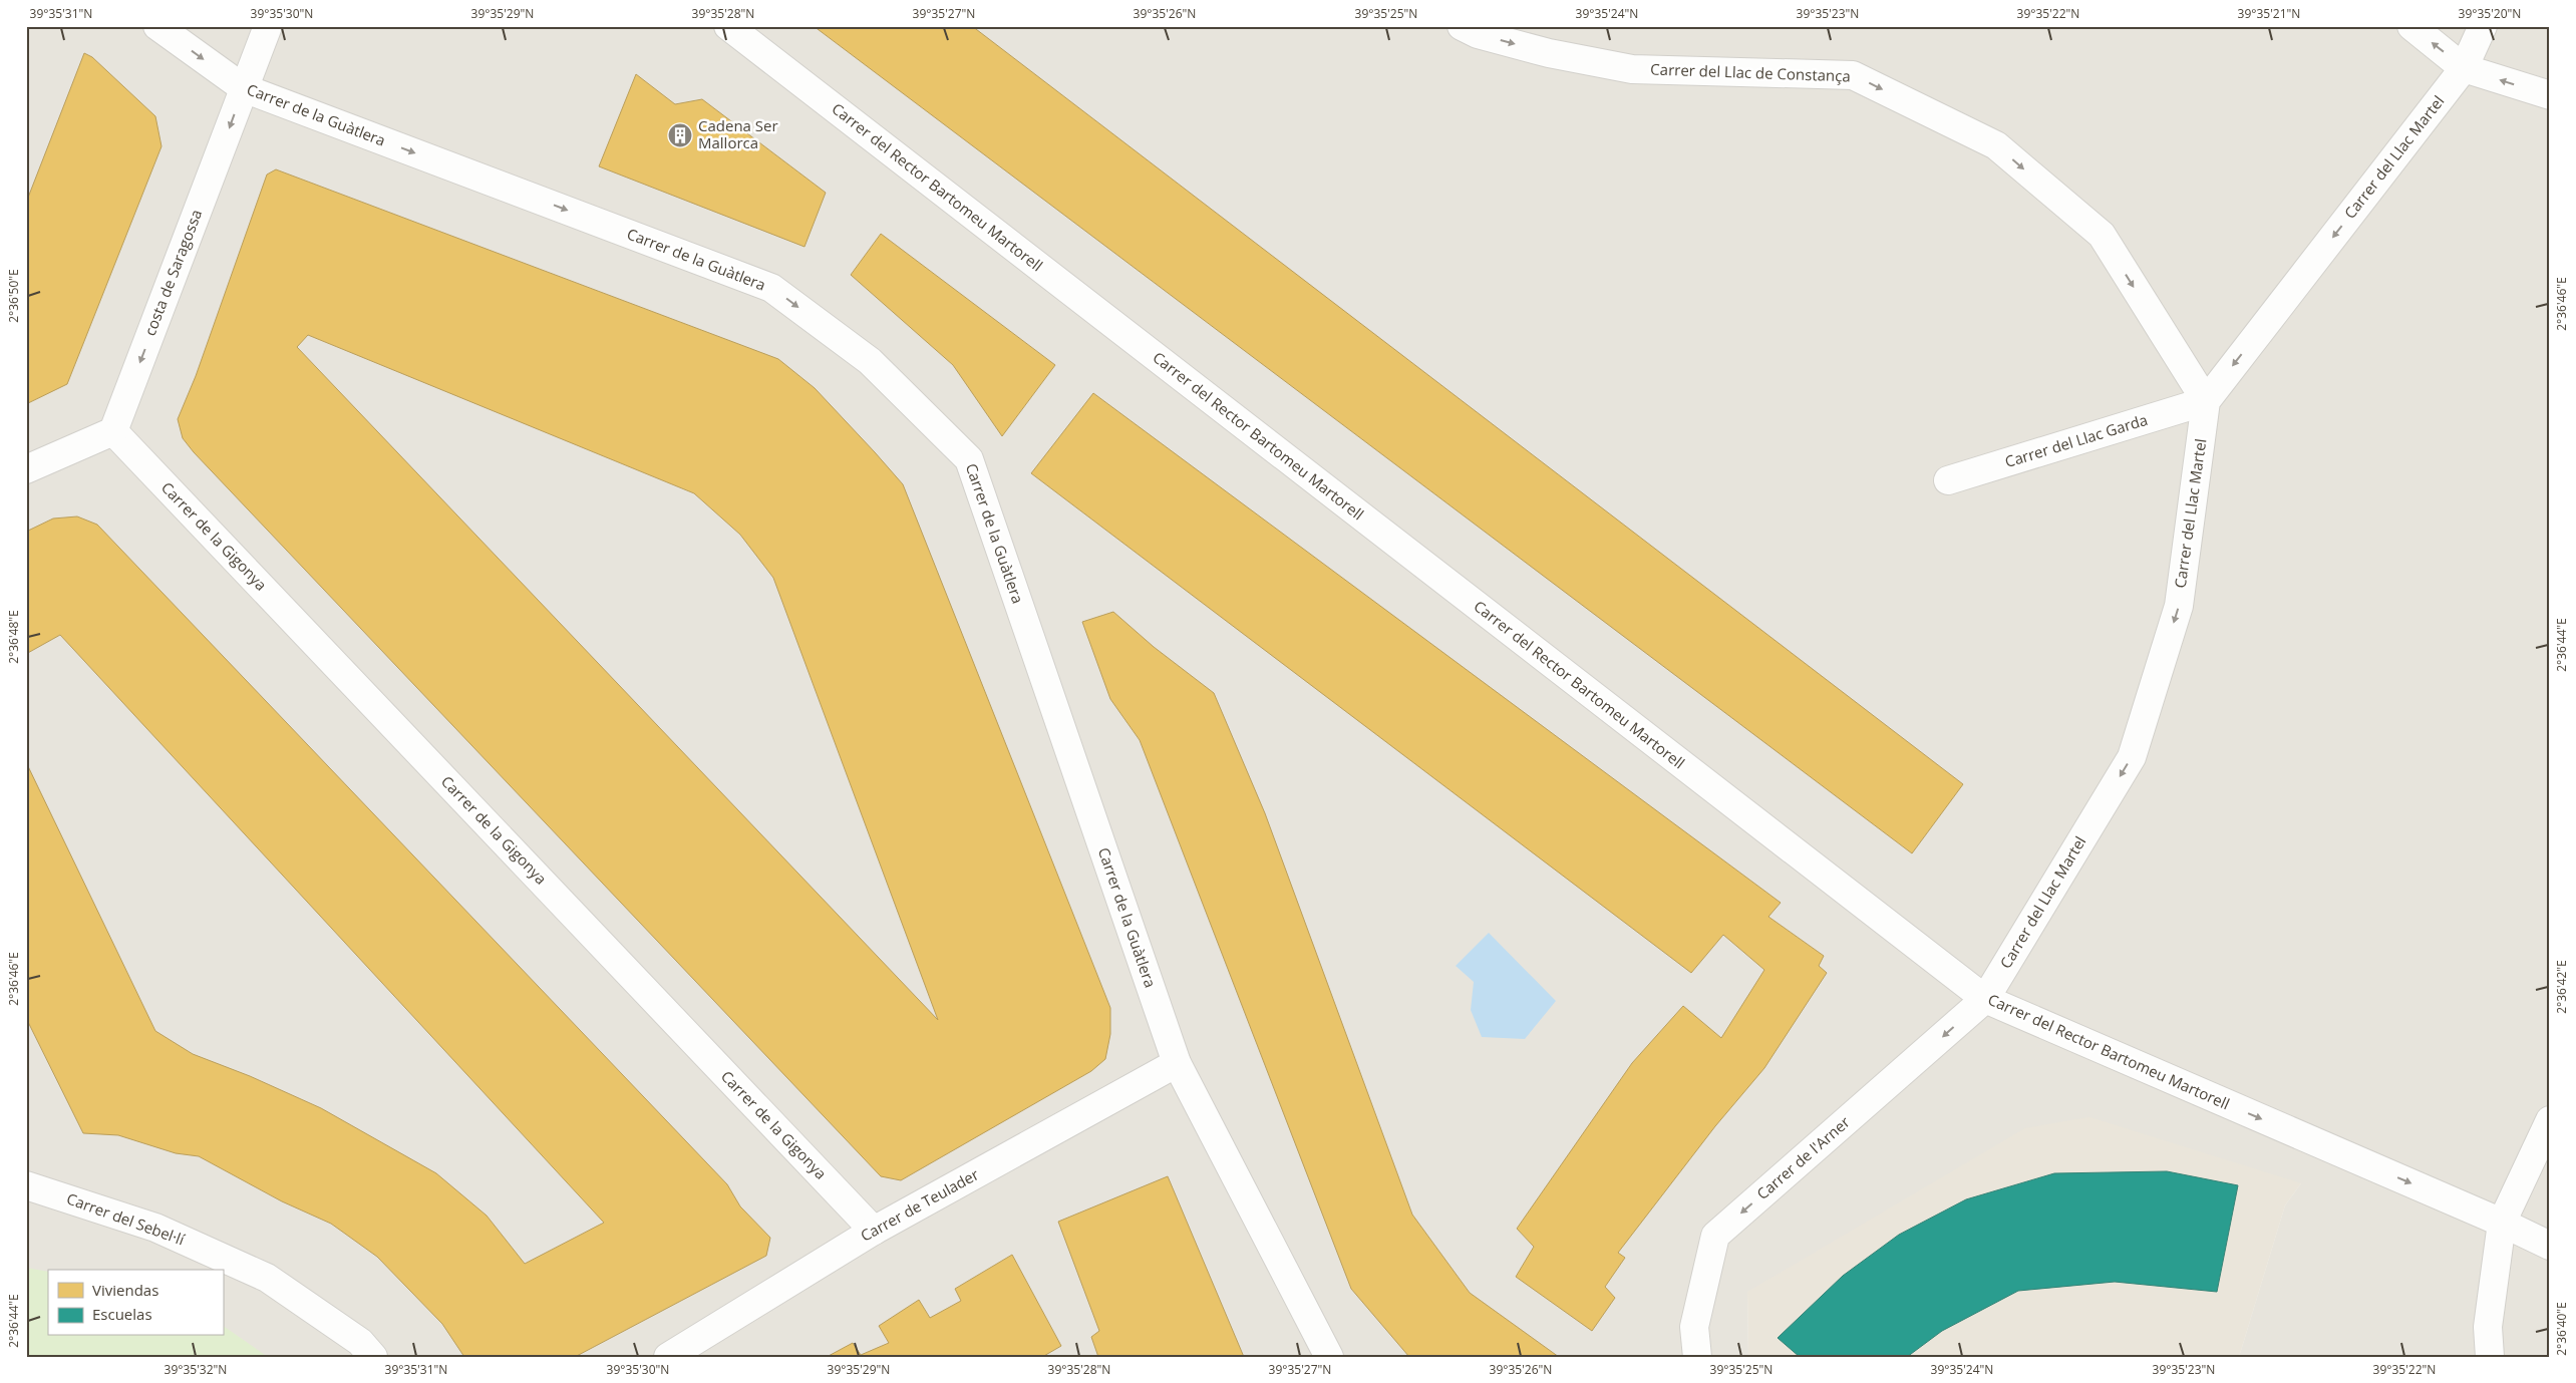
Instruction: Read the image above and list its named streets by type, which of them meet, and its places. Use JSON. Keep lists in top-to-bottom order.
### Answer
{
  "streets": {
    "street": [
      "Carrer del Llac de Constança",
      "Carrer de la Guàtlera",
      "Carrer del Llac Martel",
      "Carrer del Rector Bartomeu Martorell",
      "costa de Saragossa",
      "Carrer del Llac Garda",
      "Carrer de la Gigonya",
      "Carrer de l'Arner",
      "Carrer de Teulader",
      "Carrer del Sebel·lí"
    ]
  },
  "crossings": [
    ["Carrer del Llac de Constança", "Carrer del Llac Martel"],
    ["Carrer del Llac de Constança", "Carrer del Llac Garda"],
    ["Carrer de la Guàtlera", "costa de Saragossa"],
    ["Carrer de la Guàtlera", "Carrer de Teulader"],
    ["Carrer del Llac Martel", "Carrer del Rector Bartomeu Martorell"],
    ["Carrer del Llac Martel", "Carrer del Llac Garda"],
    ["Carrer del Llac Martel", "Carrer de l'Arner"],
    ["Carrer del Rector Bartomeu Martorell", "Carrer de l'Arner"],
    ["costa de Saragossa", "Carrer de la Gigonya"],
    ["Carrer de la Gigonya", "Carrer de Teulader"]
  ],
  "one_way": [
    "Carrer del Llac de Constança",
    "Carrer de la Guàtlera",
    "Carrer del Llac Martel",
    "costa de Saragossa",
    "Carrer de l'Arner"
  ],
  "places": {
    "building": ["Cadena Ser Mallorca"]
  },
  "legend": ["Viviendas", "Escuelas"],
  "coordinates": [
    "39°35'31\"N",
    "39°35'30\"N",
    "39°35'29\"N",
    "39°35'28\"N",
    "39°35'27\"N",
    "39°35'26\"N",
    "39°35'25\"N",
    "39°35'24\"N",
    "39°35'23\"N",
    "39°35'22\"N",
    "39°35'21\"N",
    "39°35'20\"N",
    "2°36'50\"E",
    "2°36'46\"E",
    "2°36'48\"E",
    "2°36'44\"E",
    "2°36'42\"E",
    "2°36'40\"E",
    "39°35'32\"N"
  ]
}
